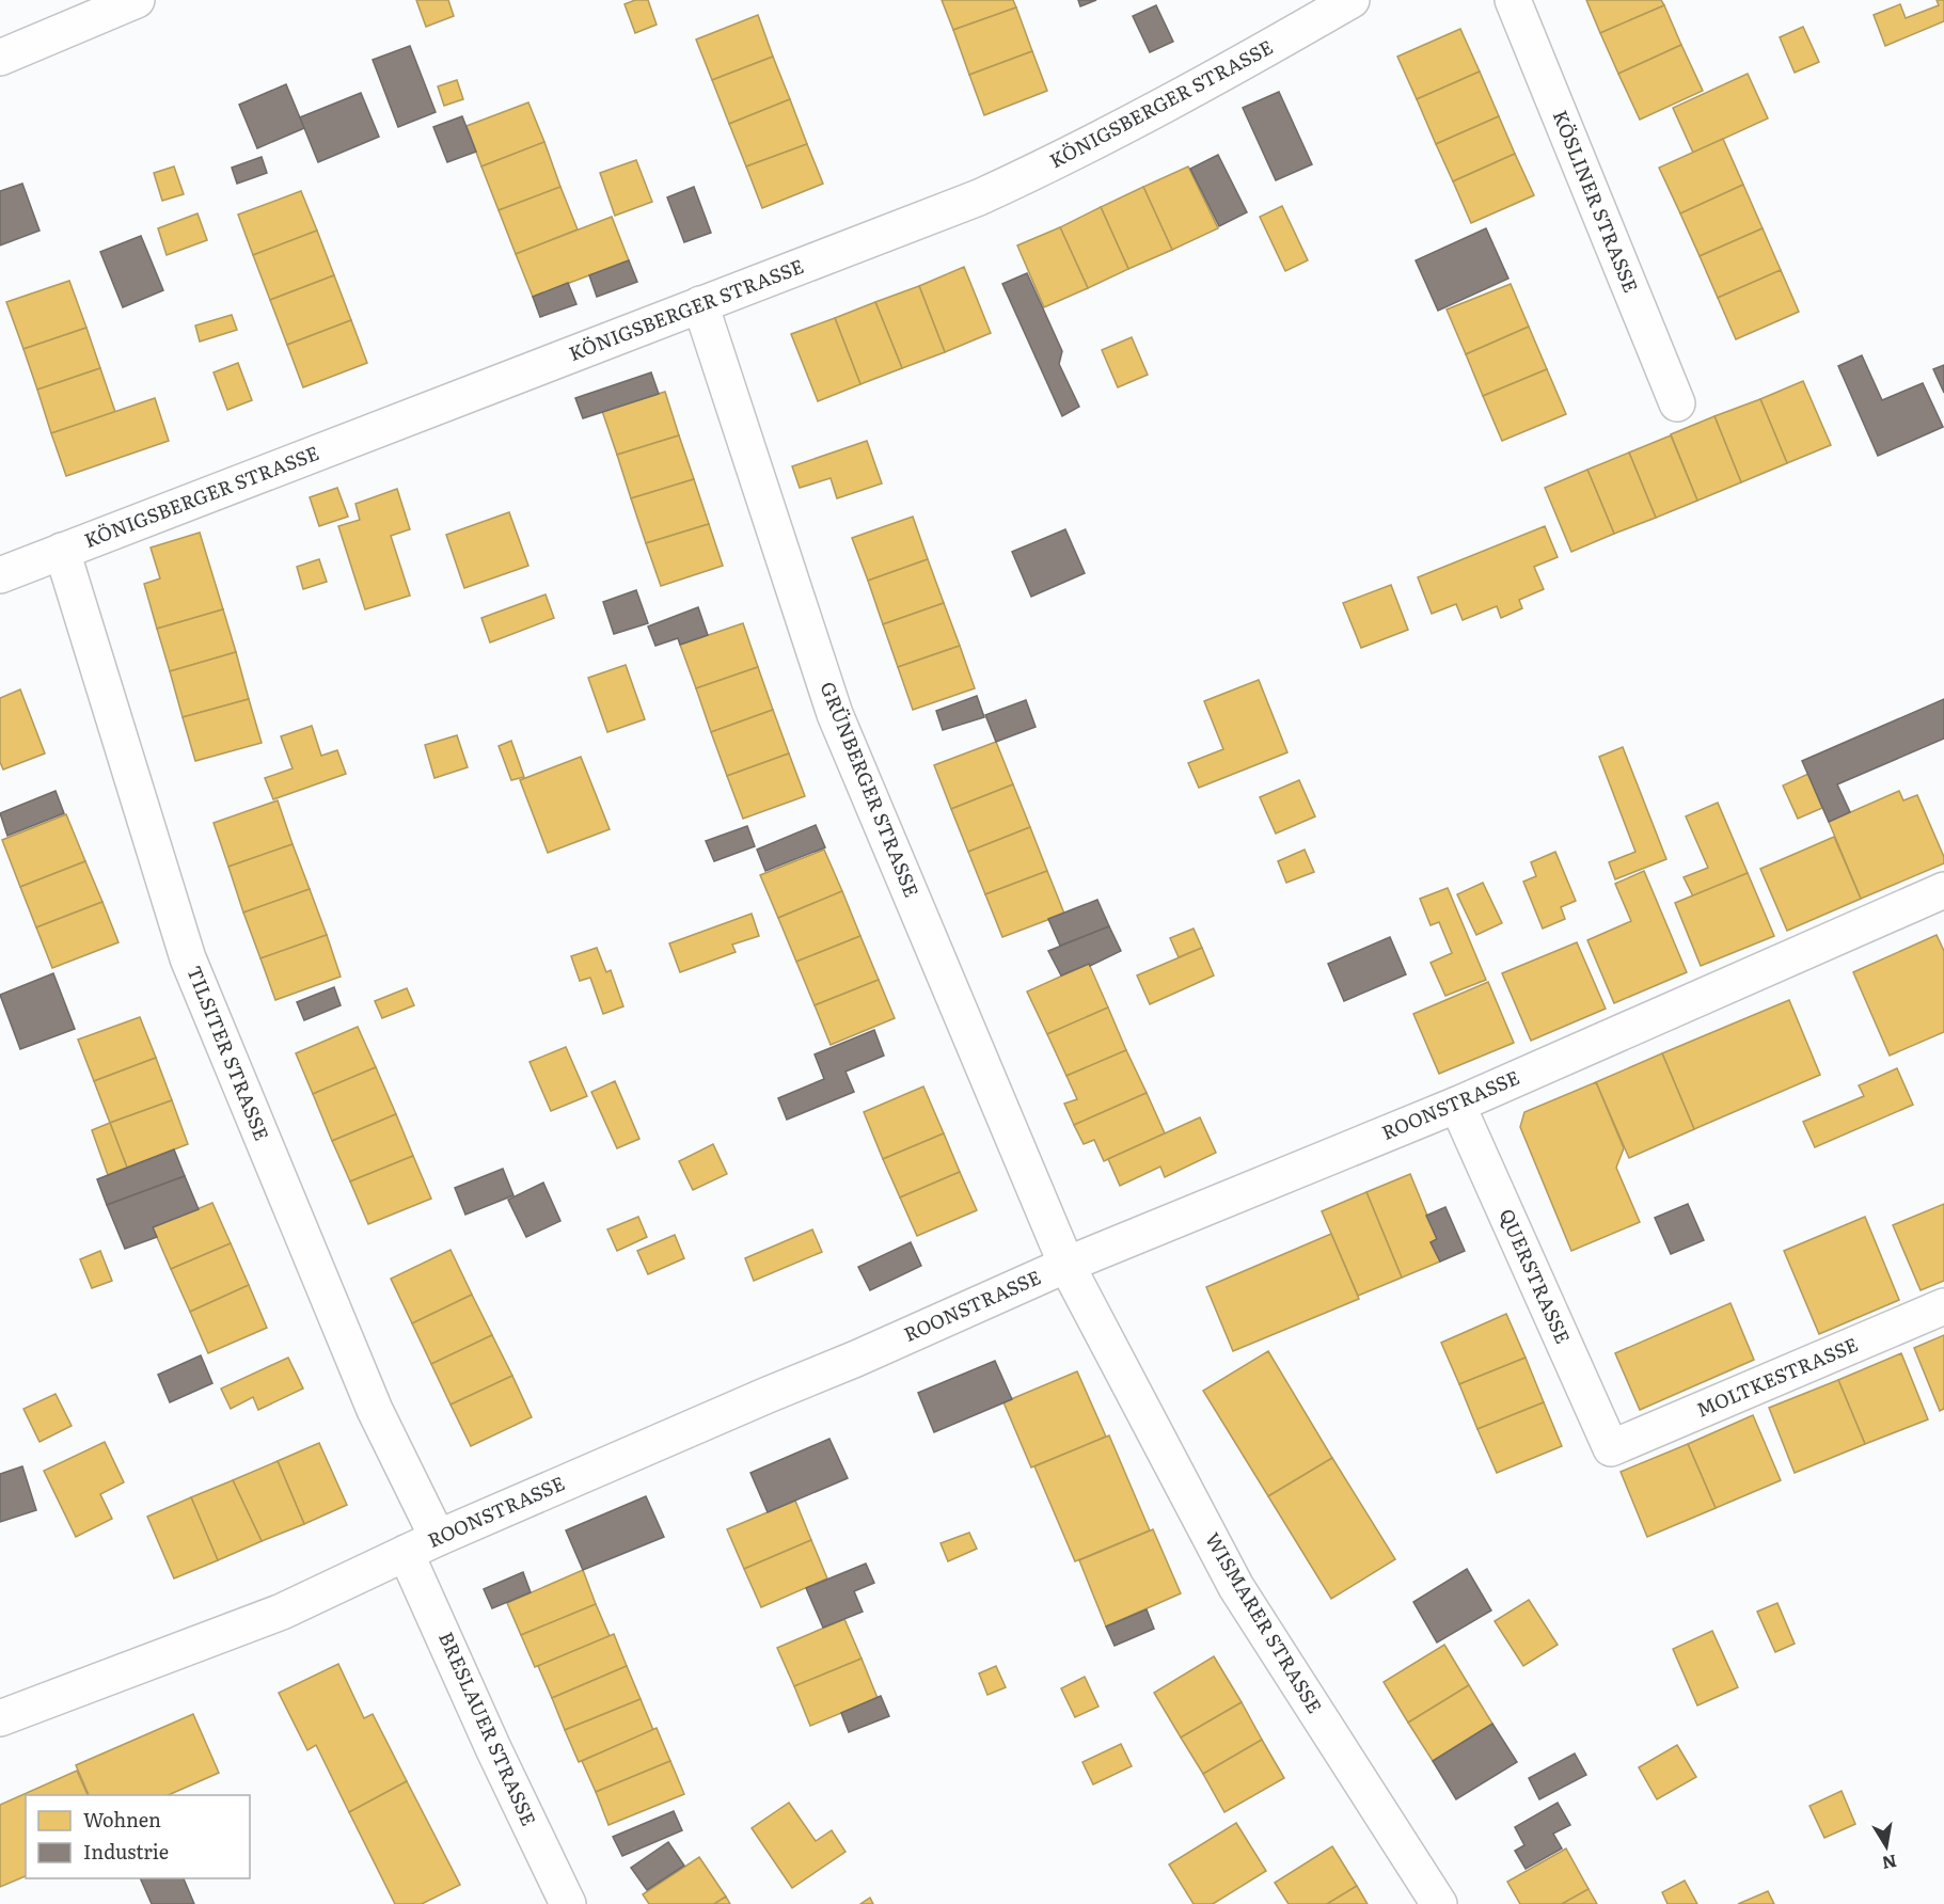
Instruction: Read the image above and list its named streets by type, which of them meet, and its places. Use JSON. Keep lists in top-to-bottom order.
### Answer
{
  "streets": {
    "street": [
      "KÖNIGSBERGER STRASSE",
      "KÖSLINER STRASSE",
      "GRÜNBERGER STRASSE",
      "TILSITER STRASSE",
      "ROONSTRASSE",
      "QUERSTRASSE",
      "MOLTKESTRASSE",
      "WISMARER STRASSE",
      "BRESLAUER STRASSE"
    ]
  },
  "crossings": [
    ["KÖNIGSBERGER STRASSE", "GRÜNBERGER STRASSE"],
    ["KÖNIGSBERGER STRASSE", "TILSITER STRASSE"],
    ["GRÜNBERGER STRASSE", "ROONSTRASSE"],
    ["GRÜNBERGER STRASSE", "WISMARER STRASSE"],
    ["TILSITER STRASSE", "ROONSTRASSE"],
    ["ROONSTRASSE", "QUERSTRASSE"],
    ["ROONSTRASSE", "WISMARER STRASSE"],
    ["ROONSTRASSE", "BRESLAUER STRASSE"],
    ["QUERSTRASSE", "MOLTKESTRASSE"]
  ],
  "legend": ["Wohnen", "Industrie"],
  "north": "bottom"
}
